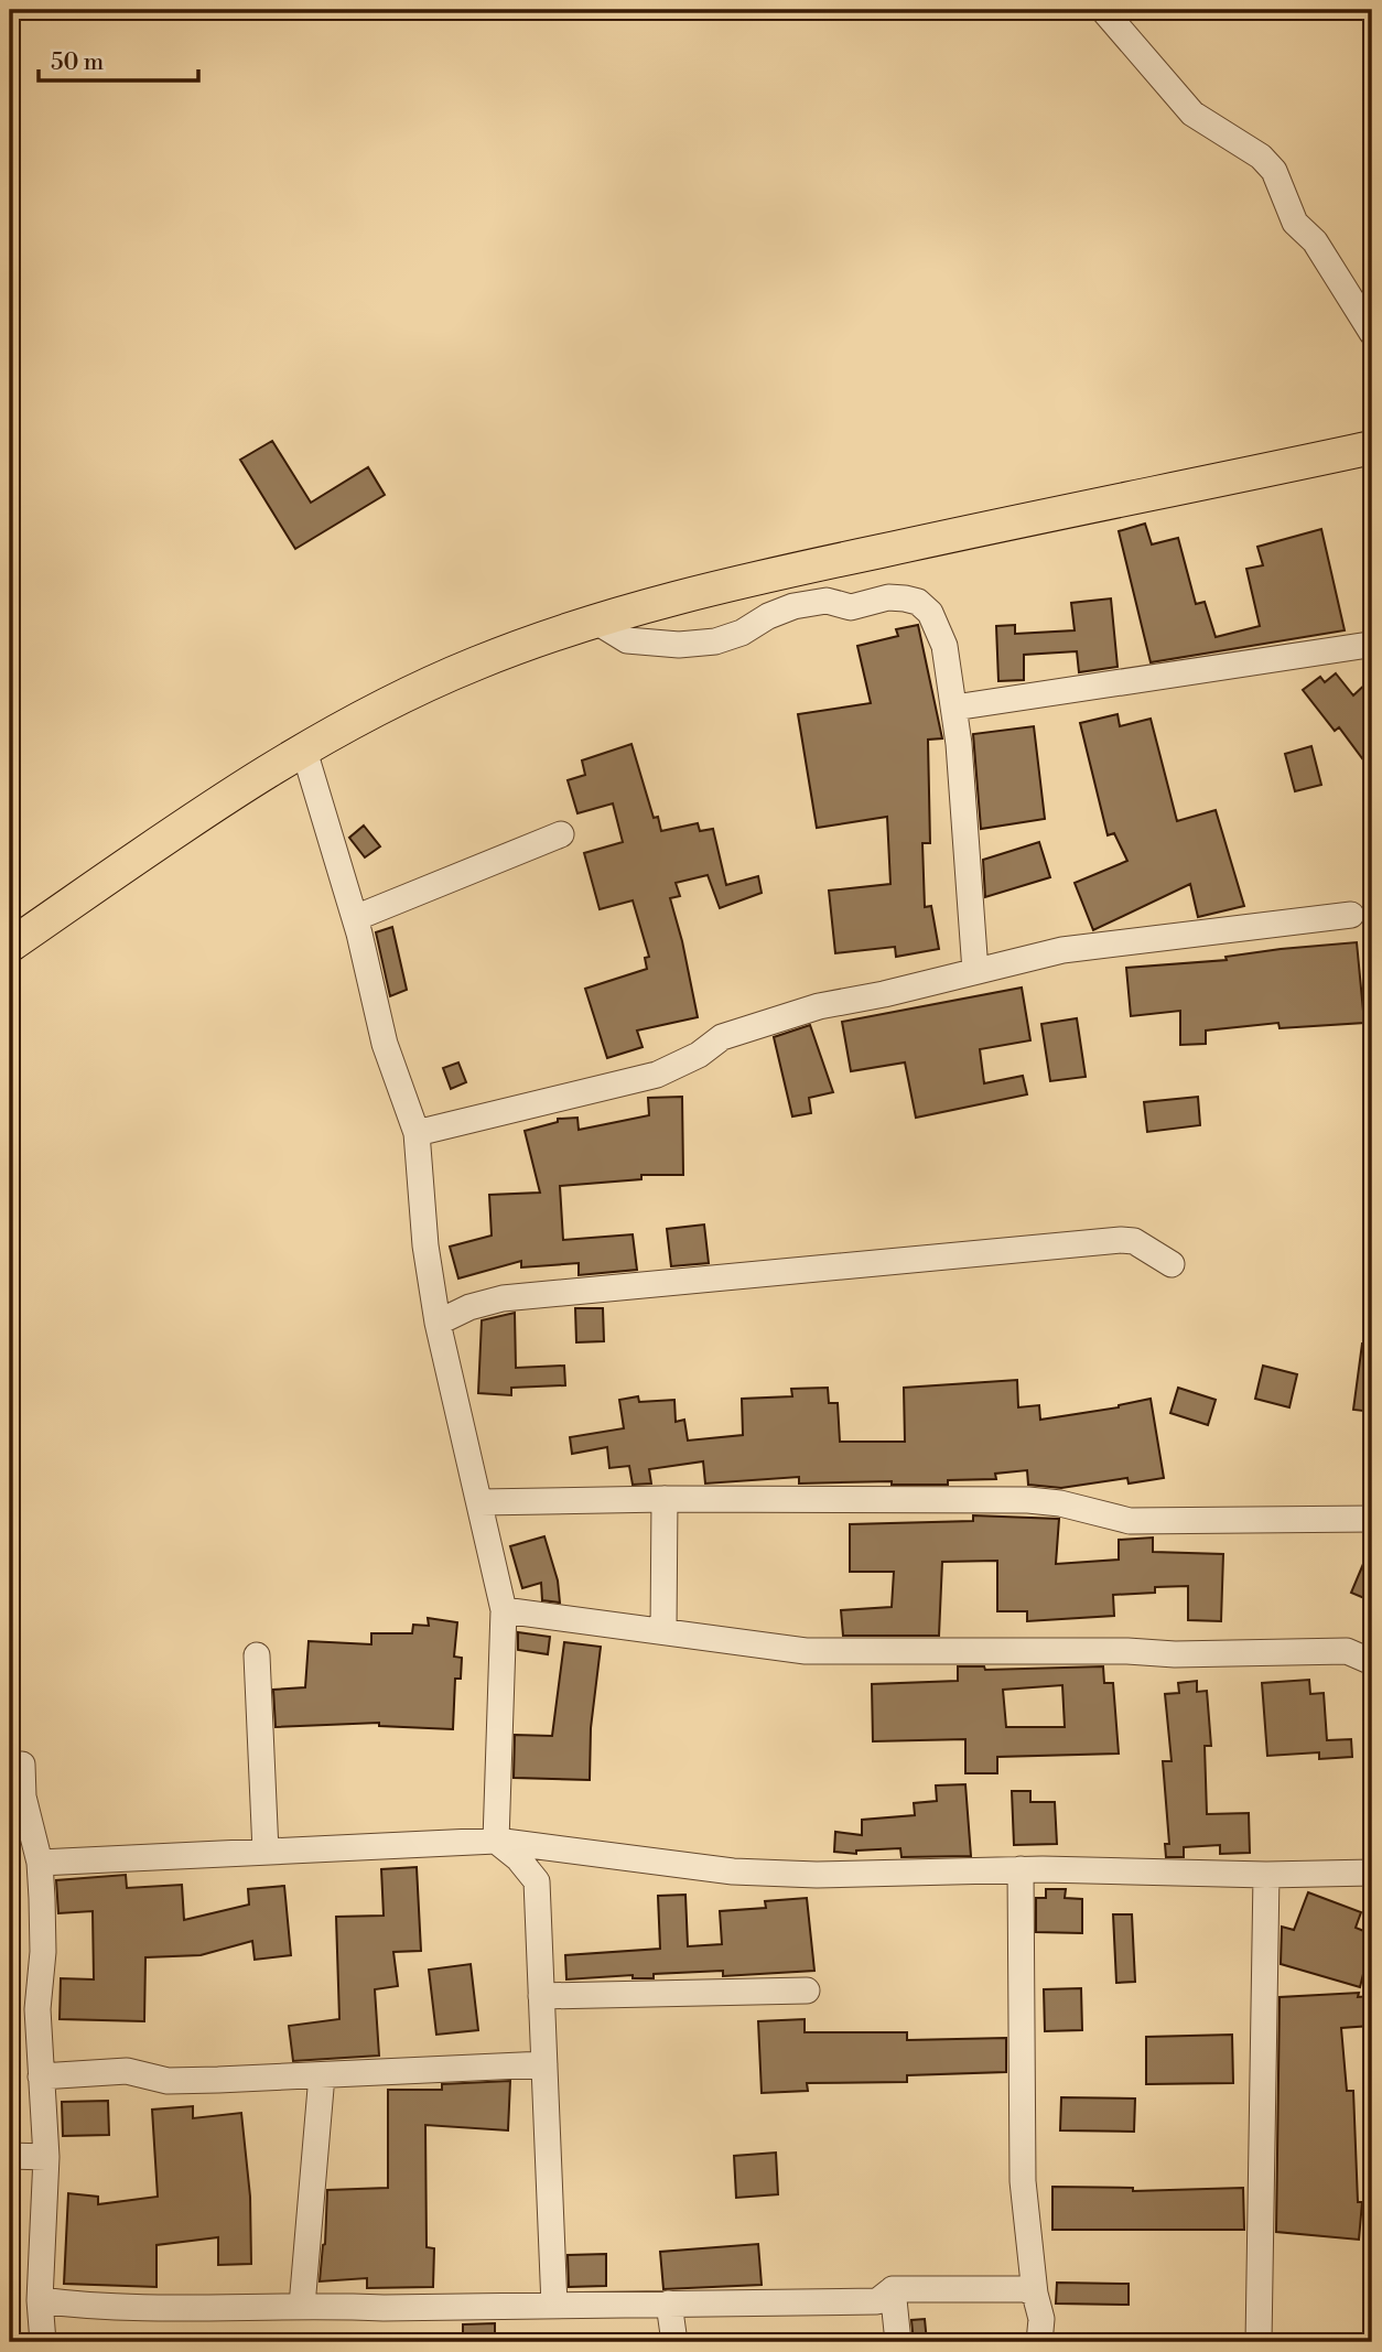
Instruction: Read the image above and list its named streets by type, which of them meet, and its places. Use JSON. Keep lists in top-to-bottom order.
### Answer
{
  "scale_bar": "50 m"
}
